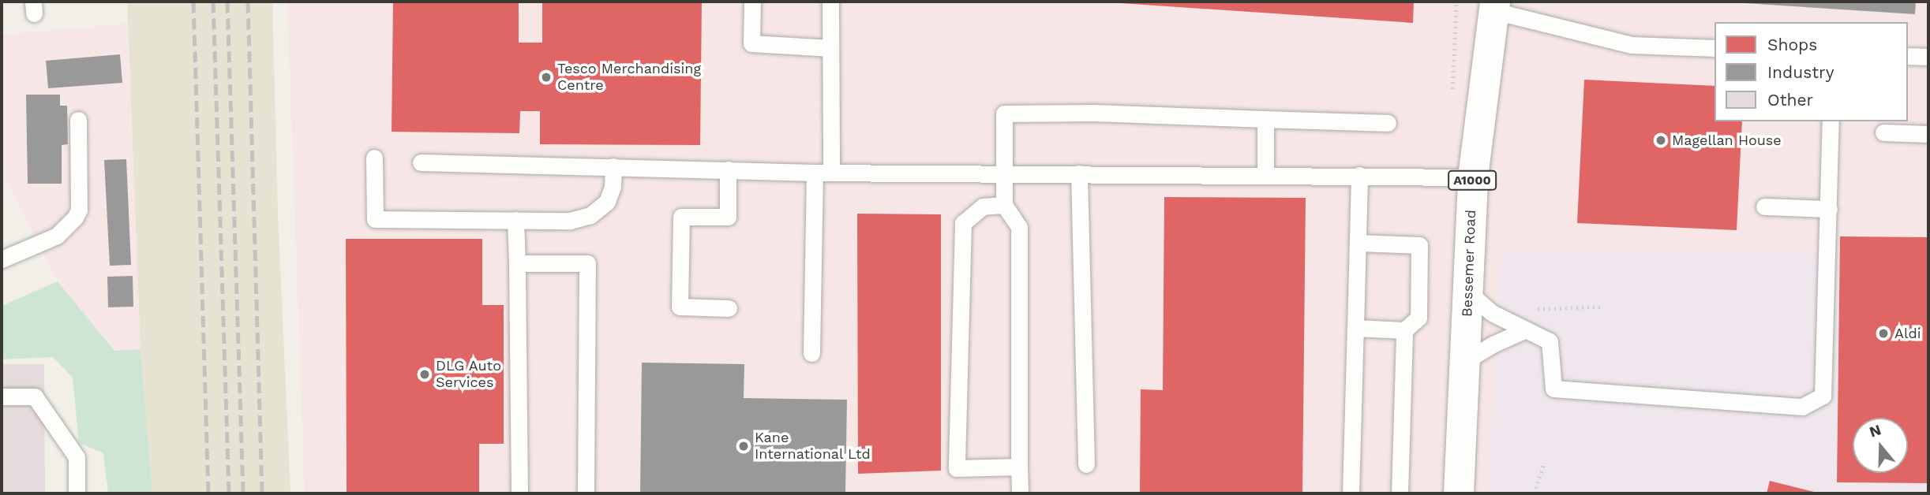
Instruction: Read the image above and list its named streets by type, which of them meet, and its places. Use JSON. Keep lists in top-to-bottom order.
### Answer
{
  "streets": {
    "main road": ["A1000", "Bessemer Road"]
  },
  "places": [
    "Tesco Merchandising Centre",
    "Magellan House",
    "Aldi",
    "DLG Auto Services",
    "Kane International Ltd"
  ],
  "legend": ["Shops", "Industry", "Other"],
  "north": "top"
}
